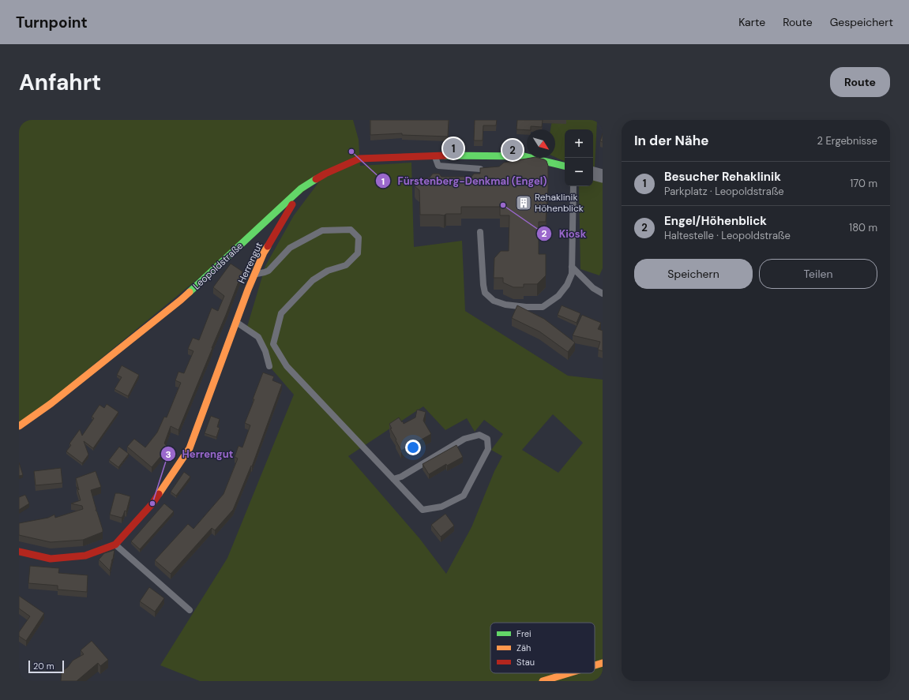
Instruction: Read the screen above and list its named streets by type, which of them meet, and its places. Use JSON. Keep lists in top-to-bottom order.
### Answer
{
  "streets": {
    "street": ["Herrengut", "Leopoldstraße"]
  },
  "crossings": [
    ["Herrengut", "Leopoldstraße"]
  ],
  "places": {
    "other": ["Fürstenberg-Denkmal (Engel)", "Kiosk", "Herrengut"],
    "building": ["Rehaklinik Höhenblick"]
  },
  "legend": ["Frei", "Zäh", "Stau"],
  "scale_bar": "20 m",
  "north": "bottom right",
  "page": {
    "header": "Turnpoint",
    "nav": ["Karte", "Route", "Gespeichert"],
    "buttons": [
      "Route",
      ["Speichern", "Teilen"]
    ],
    "title": "Anfahrt",
    "heading": ["In der Nähe", "2 Ergebnisse"],
    "map_buttons": ["+", "−"],
    "pins": ["1", "2"],
    "list": [
      {
        "mark": "1",
        "name": "Besucher Rehaklinik",
        "note": "Parkplatz · Leopoldstraße",
        "value": "170 m"
      },
      {
        "mark": "2",
        "name": "Engel/Höhenblick",
        "note": "Haltestelle · Leopoldstraße",
        "value": "180 m"
      }
    ],
    "scale": "20 m"
  }
}
